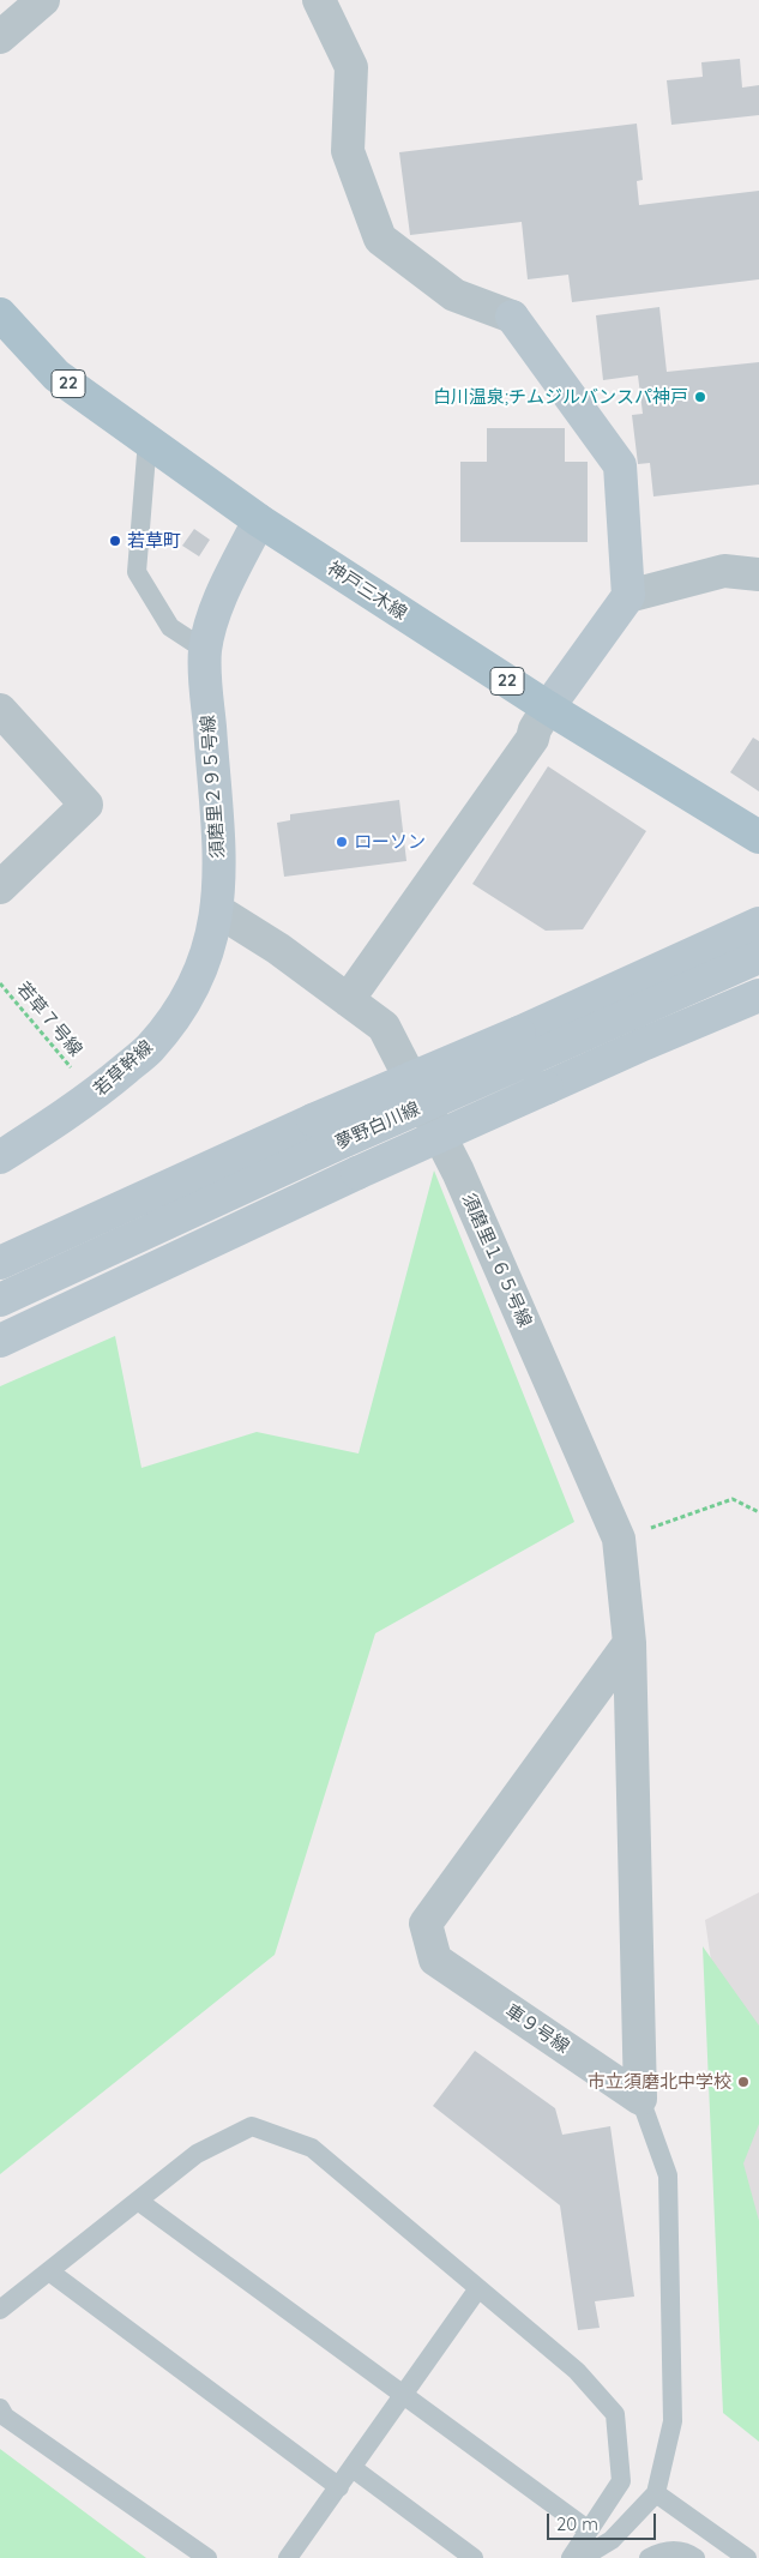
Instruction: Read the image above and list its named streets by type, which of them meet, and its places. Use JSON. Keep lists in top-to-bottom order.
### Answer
{
  "streets": {
    "main road": ["22", "神戸三木線"],
    "street": [
      "須磨里２９５号線",
      "若草幹線",
      "夢野白川線",
      "須磨里１６５号線",
      "車９号線"
    ],
    "path": ["若草７号線"]
  },
  "crossings": [
    ["神戸三木線", "須磨里２９５号線"],
    ["須磨里２９５号線", "若草幹線"]
  ],
  "places": [
    "白川温泉;チムジルバンスパ神戸",
    "若草町",
    "ローソン",
    "市立須磨北中学校"
  ],
  "scale_bar": "20 m"
}
